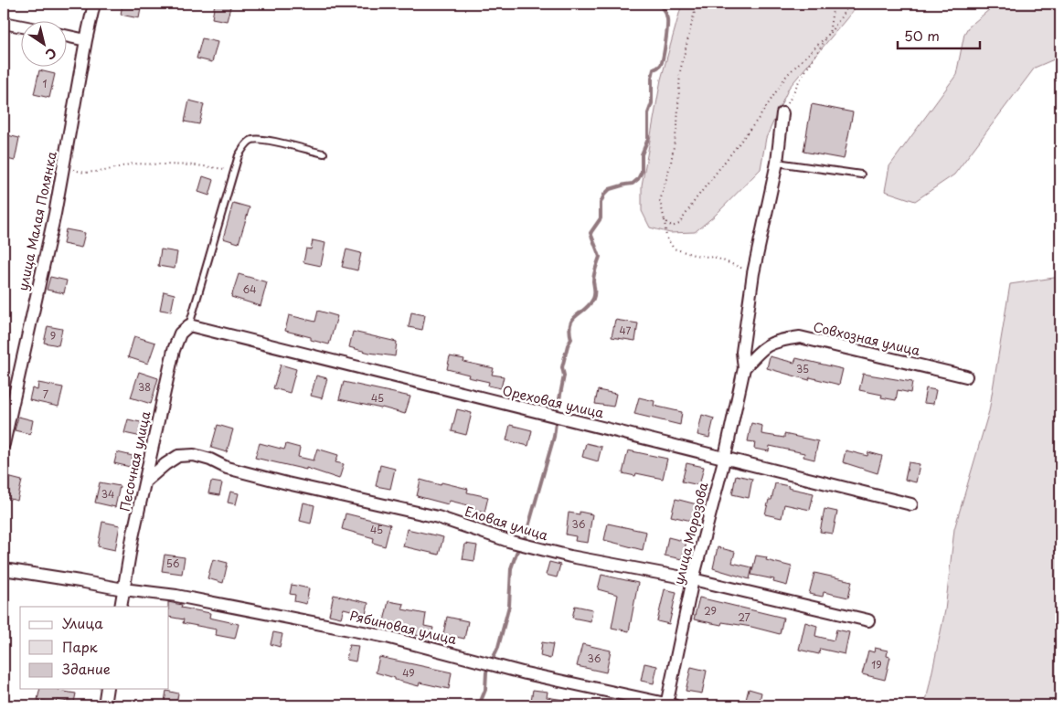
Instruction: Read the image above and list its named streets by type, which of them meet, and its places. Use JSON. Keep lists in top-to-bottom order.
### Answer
{
  "streets": {
    "street": [
      "улица Малая Полянка",
      "Совхозная улица",
      "Ореховая улица",
      "Песочная улица",
      "Еловая улица",
      "улица Морозова",
      "Рябиновая улица"
    ]
  },
  "crossings": [
    ["Совхозная улица", "улица Морозова"],
    ["Ореховая улица", "Песочная улица"],
    ["Ореховая улица", "улица Морозова"],
    ["Песочная улица", "Еловая улица"],
    ["Песочная улица", "Рябиновая улица"],
    ["Еловая улица", "улица Морозова"],
    ["улица Морозова", "Рябиновая улица"]
  ],
  "house_numbers": [
    "1",
    "64",
    "47",
    "9",
    "35",
    "38",
    "7",
    "45",
    "34",
    "36",
    "45",
    "56",
    "29",
    "27",
    "36",
    "19",
    "49"
  ],
  "legend": ["Улица", "Парк", "Здание"],
  "scale_bar": "50 m",
  "north": "bottom right"
}
